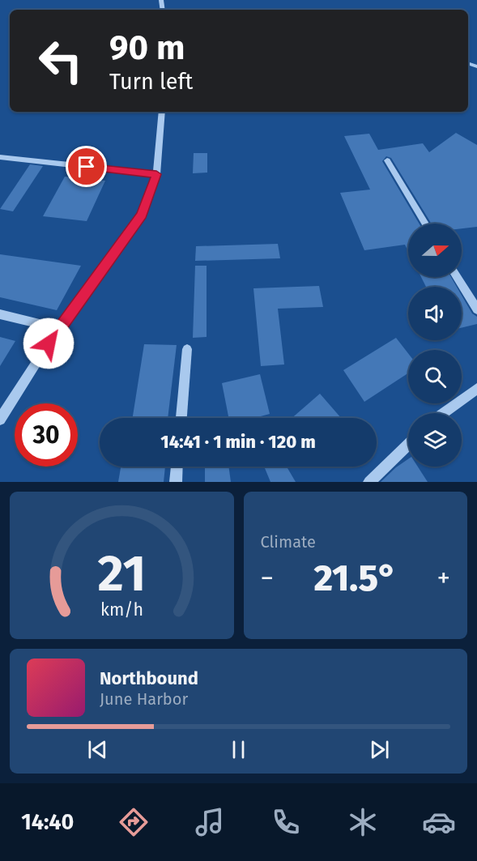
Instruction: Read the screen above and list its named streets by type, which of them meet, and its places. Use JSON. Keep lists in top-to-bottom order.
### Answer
{
  "north": "right",
  "page": {
    "turn": ["90 m", "Turn left"],
    "limit": "30",
    "trip": "14:41 · 1 min · 120 m",
    "tile": "Climate",
    "heat": ["−", "21.5°", "+"],
    "song": ["Northbound", "June Harbor"],
    "tabs": "14:40",
    "gauge": ["21", "km/h"]
  }
}
